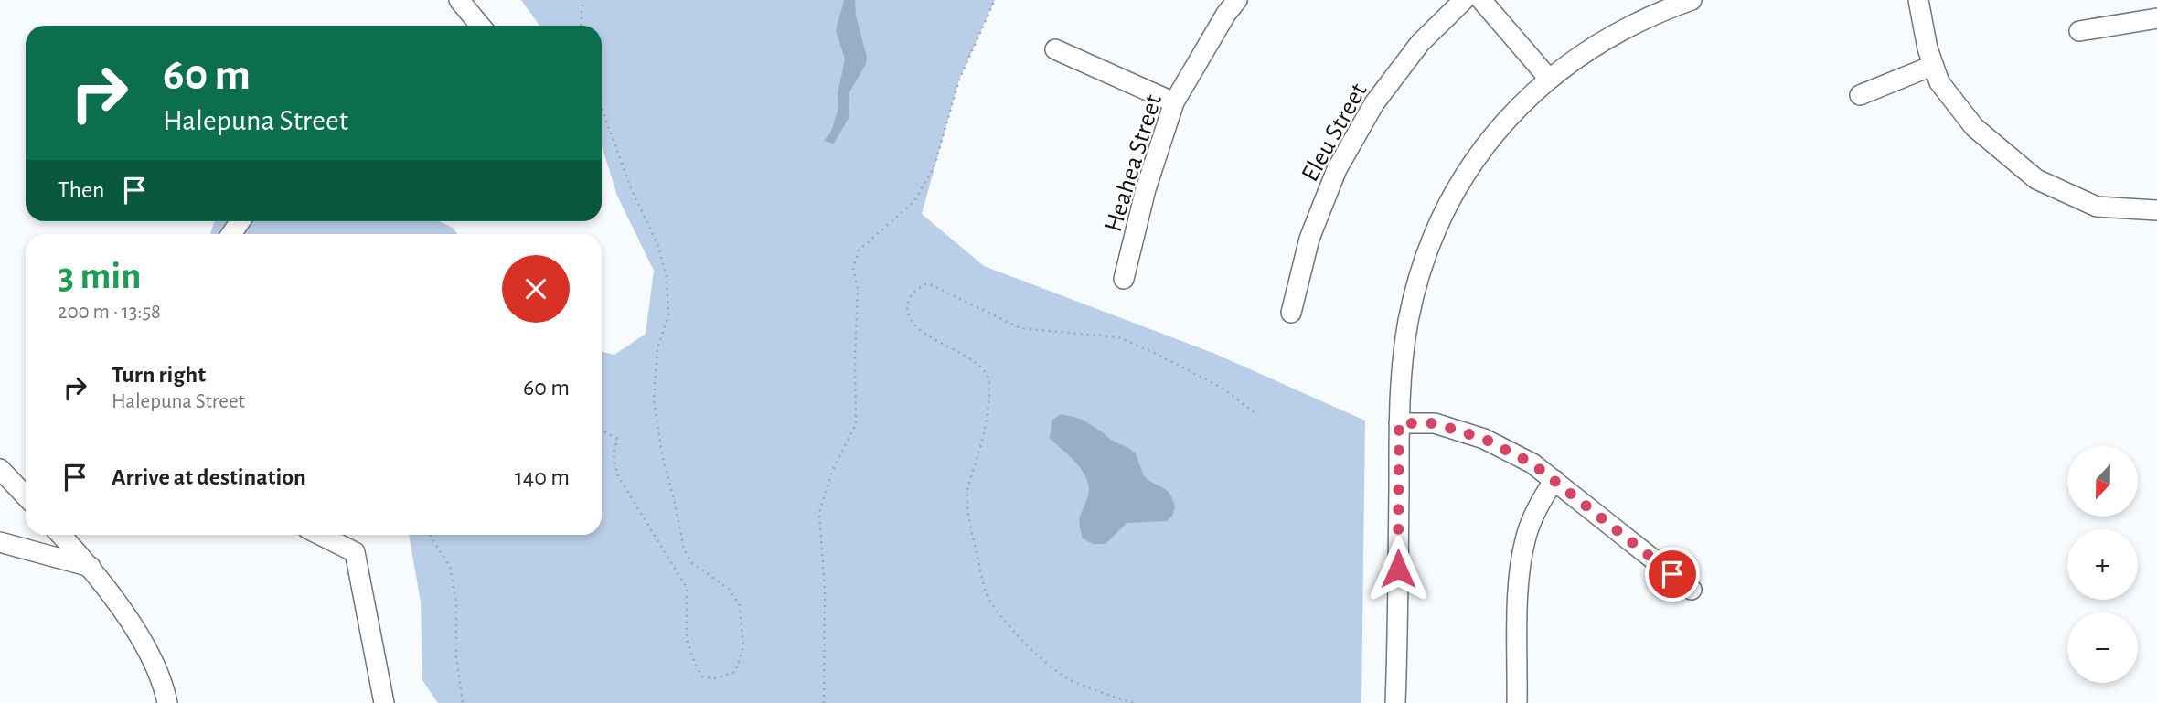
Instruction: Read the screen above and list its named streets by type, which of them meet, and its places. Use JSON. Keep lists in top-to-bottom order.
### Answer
{
  "streets": {
    "street": ["Eleu Street", "Heahea Street"]
  },
  "north": "bottom",
  "page": {
    "turn": ["60 m", "Halepuna Street"],
    "then": "Then",
    "heading": ["3 min", "200 m · 13:58"],
    "list": [
      {
        "name": "Turn right",
        "note": "Halepuna Street",
        "value": "60 m"
      },
      {
        "name": "Arrive at destination",
        "value": "140 m"
      }
    ],
    "map_buttons": ["+", "−"]
  }
}
